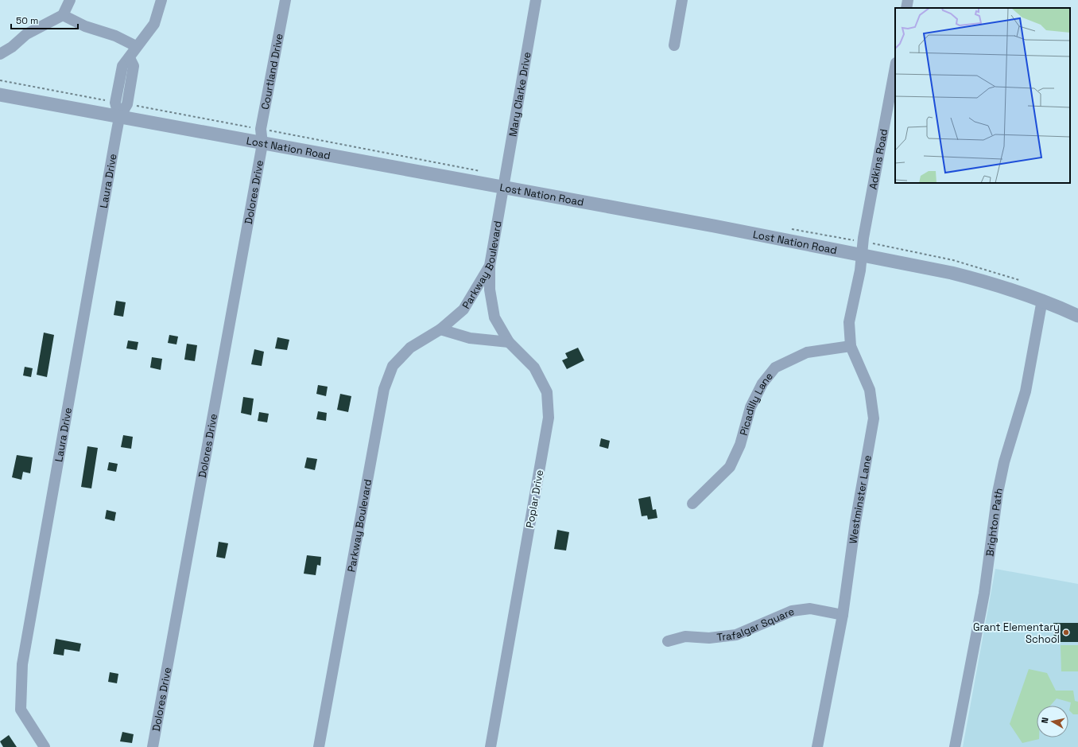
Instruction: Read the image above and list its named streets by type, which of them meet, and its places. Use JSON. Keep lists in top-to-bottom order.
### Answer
{
  "streets": {
    "street": [
      "Courtland Drive",
      "Mary Clarke Drive",
      "Lost Nation Road",
      "Adkins Road",
      "Laura Drive",
      "Dolores Drive",
      "Parkway Boulevard",
      "Picadilly Lane",
      "Poplar Drive",
      "Westminster Lane",
      "Brighton Path",
      "Trafalgar Square"
    ]
  },
  "crossings": [
    ["Courtland Drive", "Lost Nation Road"],
    ["Courtland Drive", "Dolores Drive"],
    ["Mary Clarke Drive", "Lost Nation Road"],
    ["Mary Clarke Drive", "Parkway Boulevard"],
    ["Lost Nation Road", "Adkins Road"],
    ["Lost Nation Road", "Laura Drive"],
    ["Lost Nation Road", "Dolores Drive"],
    ["Lost Nation Road", "Parkway Boulevard"],
    ["Lost Nation Road", "Westminster Lane"],
    ["Lost Nation Road", "Brighton Path"],
    ["Adkins Road", "Westminster Lane"],
    ["Parkway Boulevard", "Poplar Drive"],
    ["Picadilly Lane", "Westminster Lane"],
    ["Westminster Lane", "Trafalgar Square"]
  ],
  "places": ["Grant Elementary School"],
  "scale_bar": "50 m",
  "north": "left"
}
